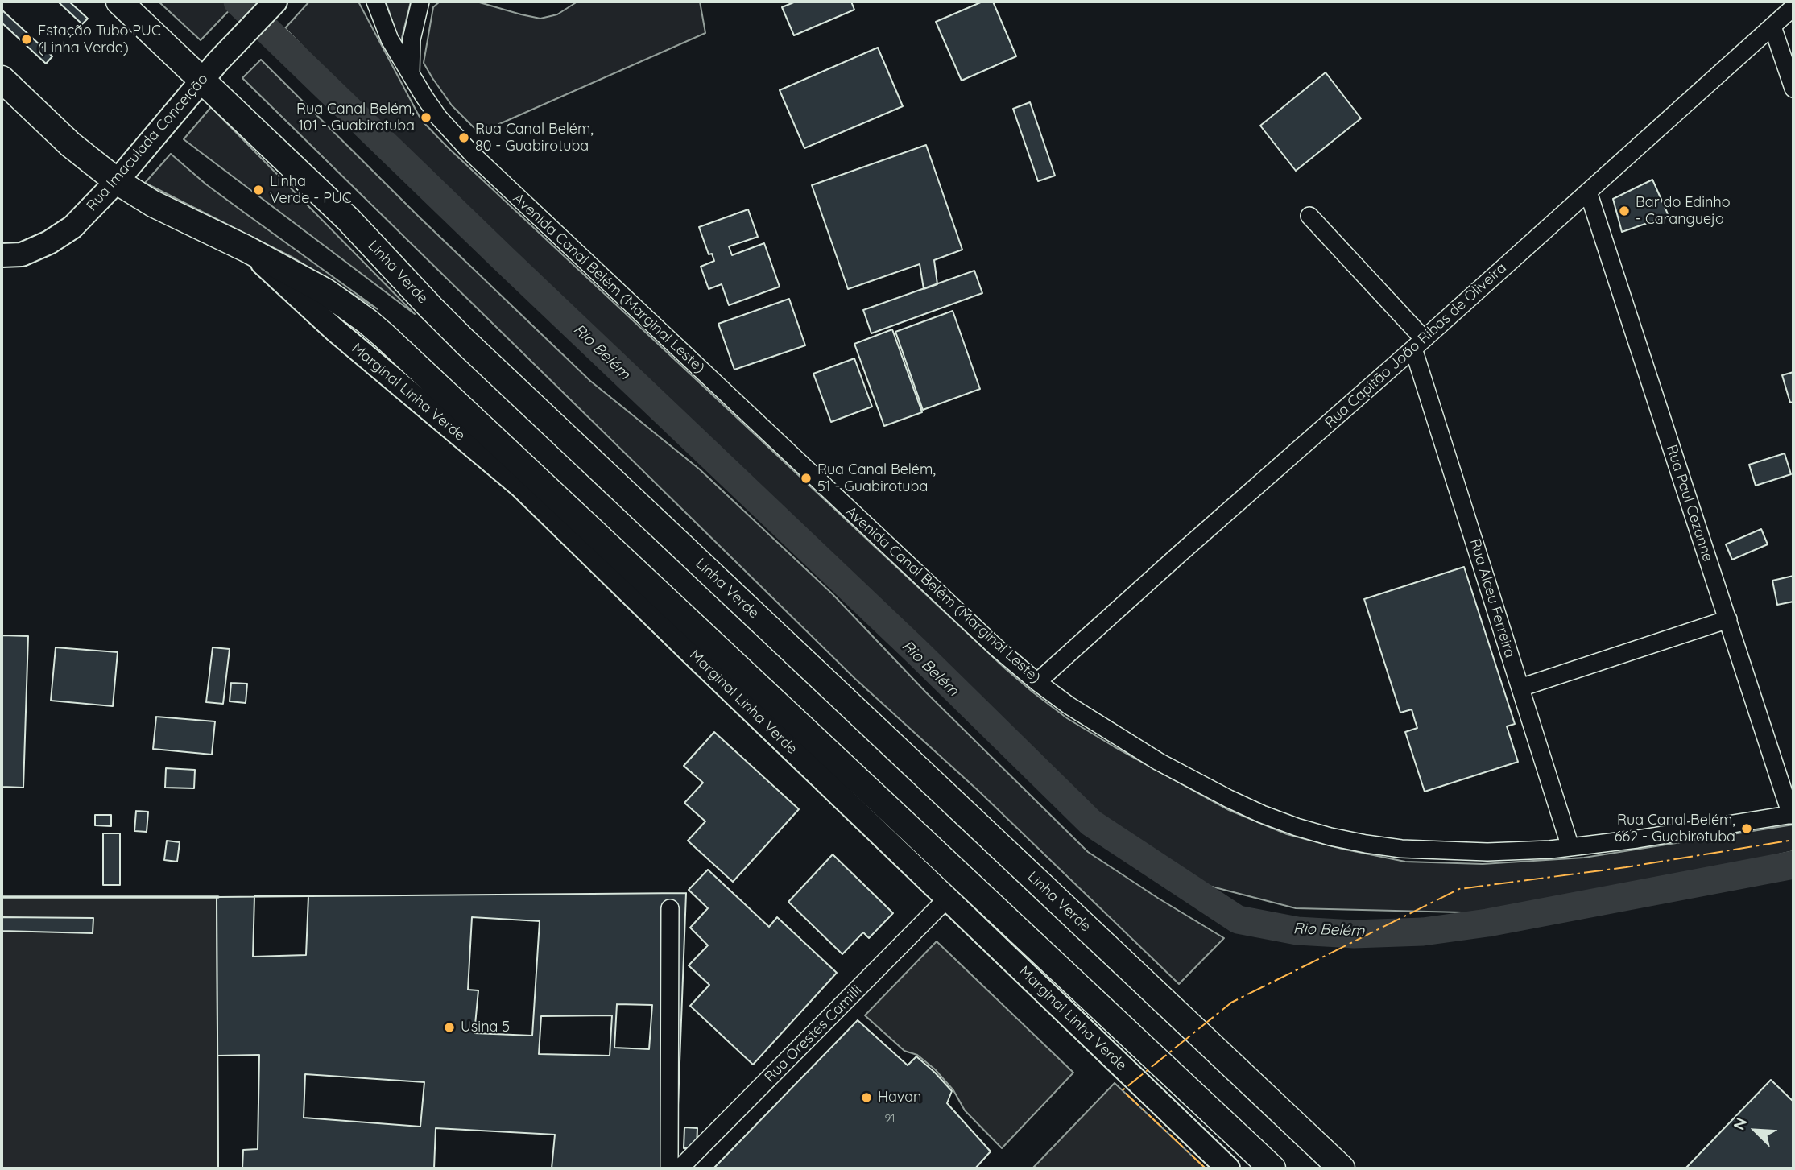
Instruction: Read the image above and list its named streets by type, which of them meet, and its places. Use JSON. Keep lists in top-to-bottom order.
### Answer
{
  "streets": {
    "highway": ["Linha Verde"],
    "main road": ["Rua Imaculada Conceição", "Marginal Linha Verde"],
    "street": [
      "Avenida Canal Belém (Marginal Leste)",
      "Rua Capitão João Ribas de Oliveira",
      "Rua Paul Cezanne",
      "Rua Alceu Ferreira",
      "Rua Orestes Camilli"
    ]
  },
  "crossings": [
    ["Rua Imaculada Conceição", "Linha Verde"],
    ["Avenida Canal Belém (Marginal Leste)", "Rua Capitão João Ribas de Oliveira"],
    ["Avenida Canal Belém (Marginal Leste)", "Rua Paul Cezanne"],
    ["Avenida Canal Belém (Marginal Leste)", "Rua Alceu Ferreira"],
    ["Rua Capitão João Ribas de Oliveira", "Rua Paul Cezanne"],
    ["Rua Capitão João Ribas de Oliveira", "Rua Alceu Ferreira"],
    ["Marginal Linha Verde", "Rua Orestes Camilli"]
  ],
  "water": ["Rio Belém"],
  "places": [
    "Estação Tubo PUC (Linha Verde)",
    "Rua Canal Belém, 101 - Guabirotuba",
    "Rua Canal Belém, 80 - Guabirotuba",
    "Linha Verde - PUC",
    "Bar do Edinho - Caranguejo",
    "Rua Canal Belém, 51 - Guabirotuba",
    "Rua Canal Belém, 662 - Guabirotuba",
    "Usina 5",
    "Havan"
  ],
  "house_numbers": ["91"],
  "north": "top left"
}
